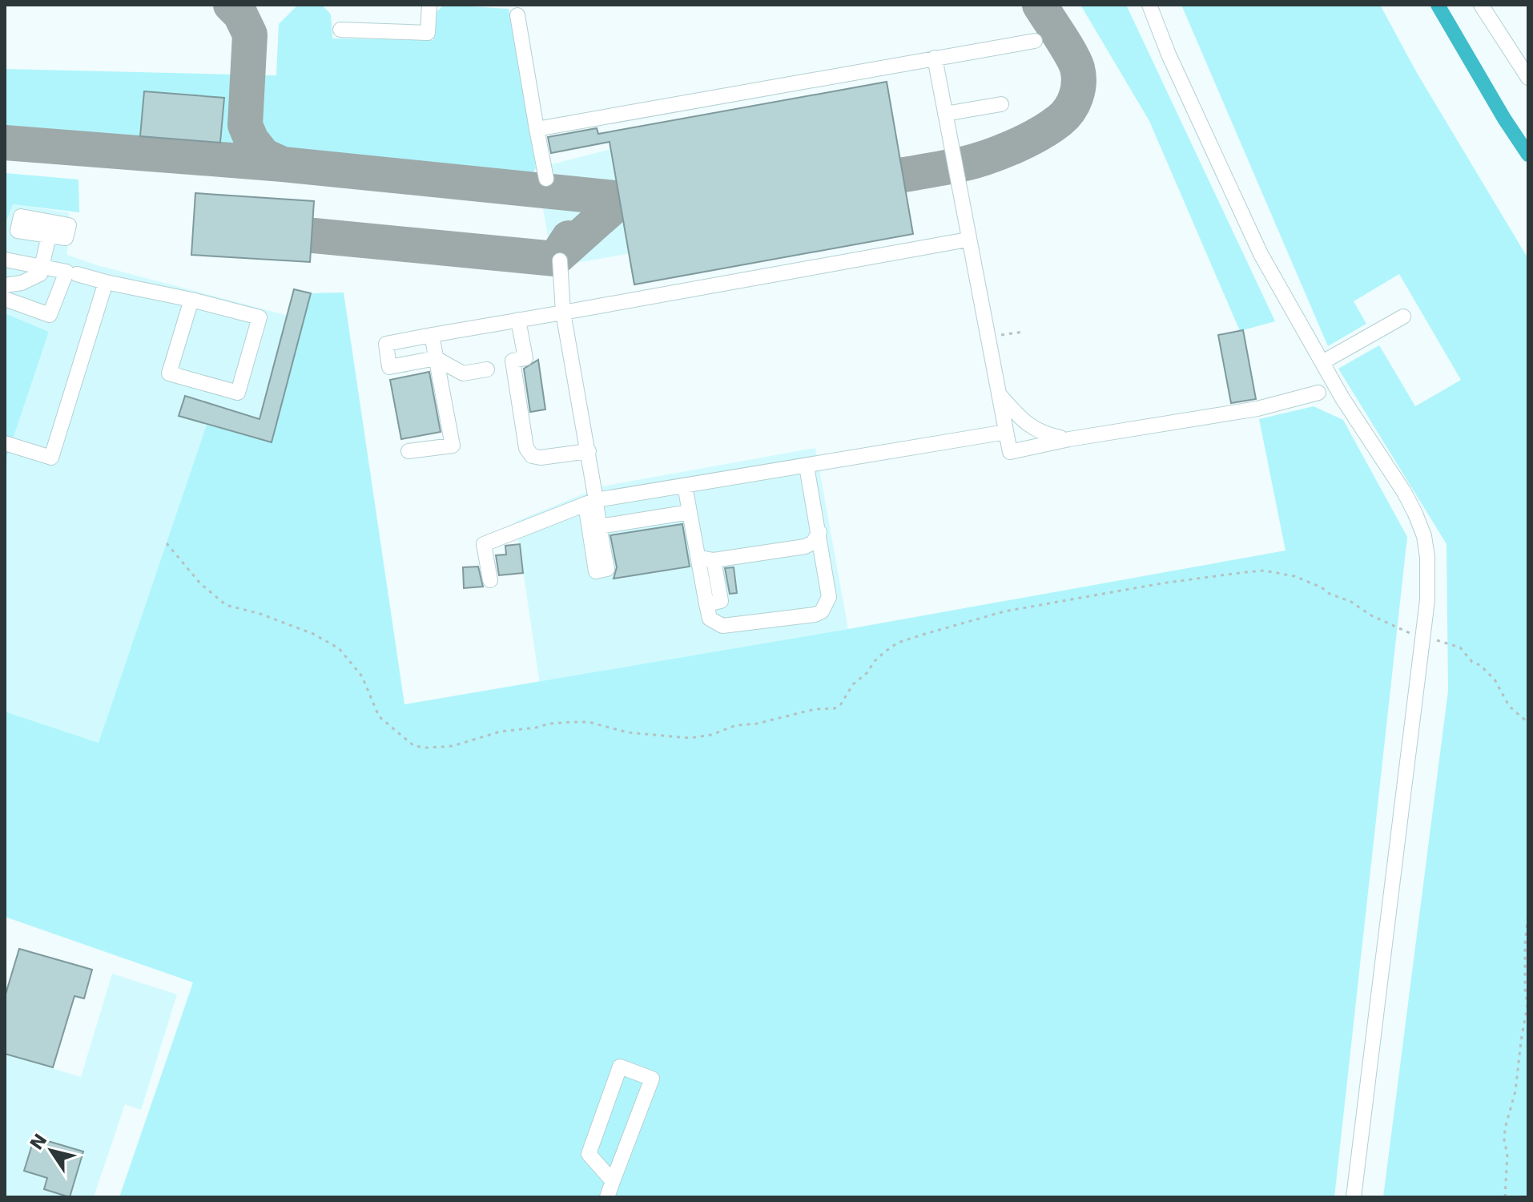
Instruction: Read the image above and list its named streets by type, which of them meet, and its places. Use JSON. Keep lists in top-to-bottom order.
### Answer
{
  "north": "top left"
}
